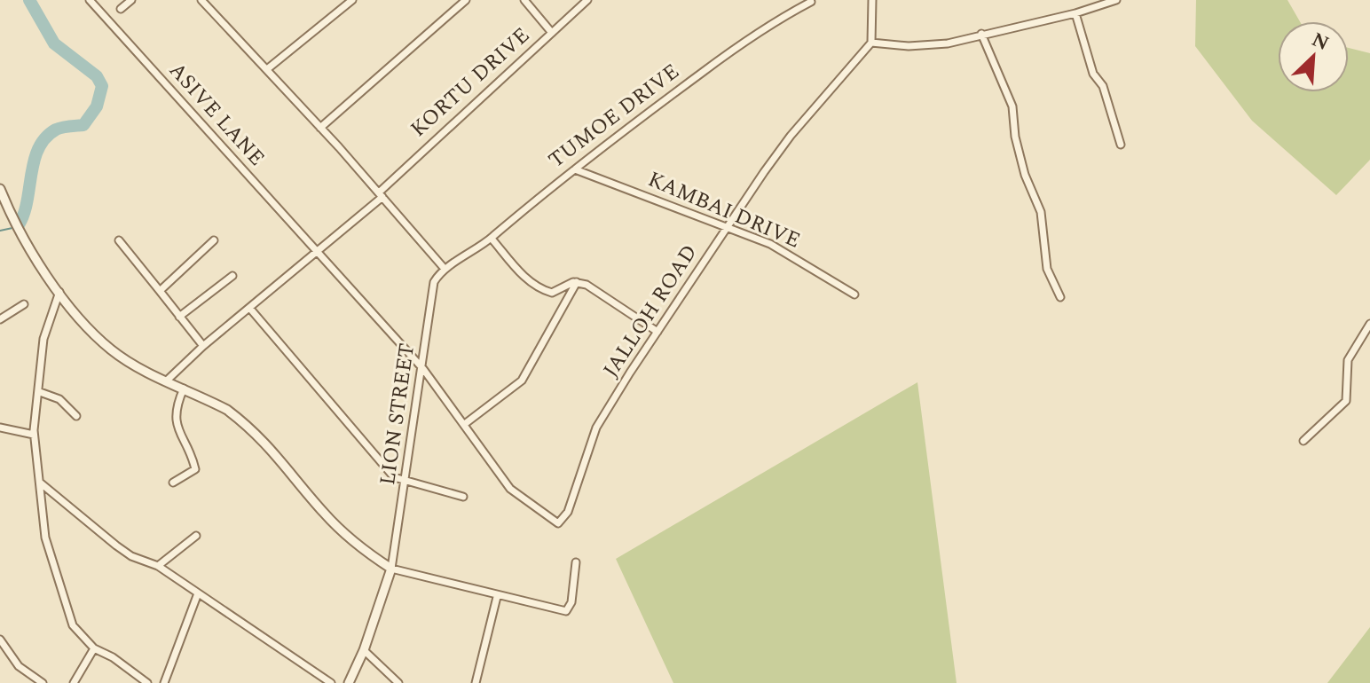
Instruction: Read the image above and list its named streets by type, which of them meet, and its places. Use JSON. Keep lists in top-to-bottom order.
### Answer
{
  "streets": {
    "street": [
      "KORTU DRIVE",
      "ASIVE LANE",
      "TUMOE DRIVE",
      "KAMBAI DRIVE",
      "JALLOH ROAD",
      "LION STREET"
    ]
  },
  "crossings": [
    ["KORTU DRIVE", "ASIVE LANE"],
    ["KORTU DRIVE", "JALLOH ROAD"],
    ["ASIVE LANE", "JALLOH ROAD"],
    ["TUMOE DRIVE", "KAMBAI DRIVE"],
    ["TUMOE DRIVE", "LION STREET"],
    ["KAMBAI DRIVE", "JALLOH ROAD"],
    ["JALLOH ROAD", "LION STREET"]
  ],
  "north": "top right"
}
